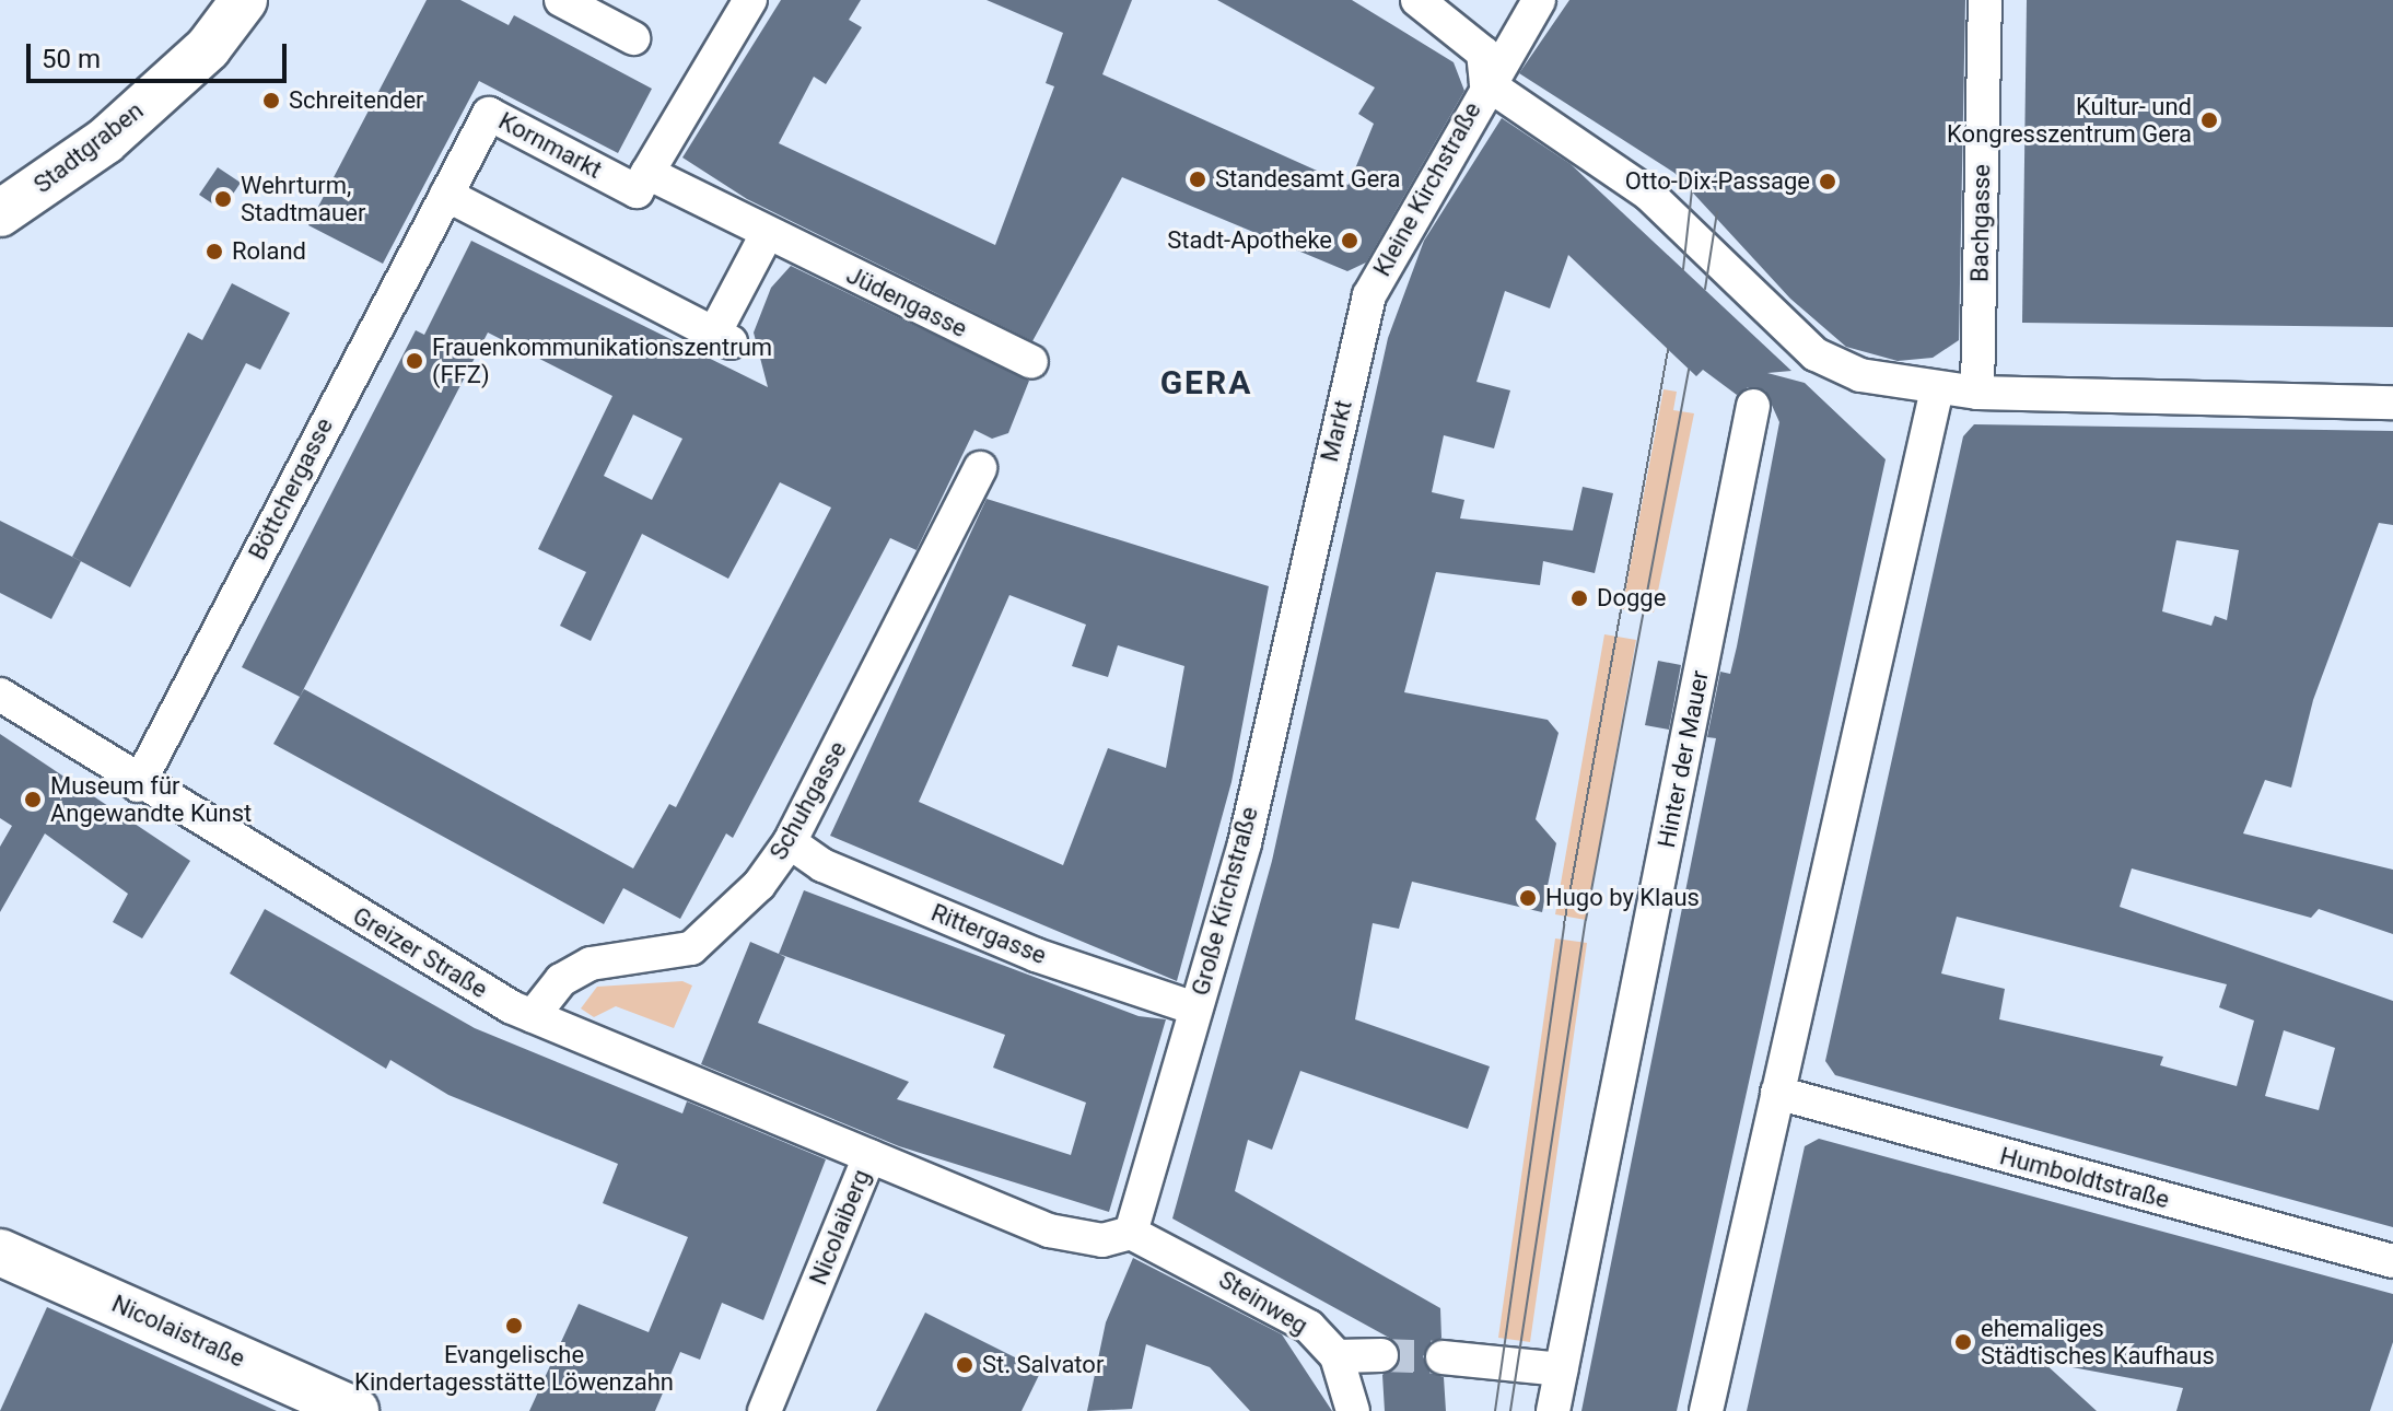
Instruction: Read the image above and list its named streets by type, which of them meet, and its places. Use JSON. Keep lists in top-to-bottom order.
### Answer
{
  "streets": {
    "main road": ["Stadtgraben", "Nicolaistraße"],
    "street": [
      "Kornmarkt",
      "Kleine Kirchstraße",
      "Bachgasse",
      "Jüdengasse",
      "Markt",
      "Böttchergasse",
      "Hinter der Mauer",
      "Schuhgasse",
      "Große Kirchstraße",
      "Rittergasse",
      "Greizer Straße",
      "Humboldtstraße",
      "Nicolaiberg",
      "Steinweg"
    ]
  },
  "crossings": [
    ["Kornmarkt", "Böttchergasse"],
    ["Kleine Kirchstraße", "Markt"],
    ["Markt", "Große Kirchstraße"],
    ["Böttchergasse", "Greizer Straße"],
    ["Schuhgasse", "Rittergasse"],
    ["Schuhgasse", "Greizer Straße"],
    ["Große Kirchstraße", "Rittergasse"],
    ["Große Kirchstraße", "Nicolaiberg"],
    ["Große Kirchstraße", "Steinweg"],
    ["Greizer Straße", "Nicolaiberg"],
    ["Nicolaiberg", "Steinweg"]
  ],
  "districts": ["GERA"],
  "places": [
    "Schreitender",
    "Kultur- und Kongresszentrum Gera",
    "Standesamt Gera",
    "Otto-Dix-Passage",
    "Wehrturm, Stadtmauer",
    "Stadt-Apotheke",
    "Roland",
    "Frauenkommunikationszentrum (FFZ)",
    "Dogge",
    "Museum für Angewandte Kunst",
    "Hugo by Klaus",
    "Evangelische Kindertagesstätte Löwenzahn",
    "ehemaliges Städtisches Kaufhaus",
    "St. Salvator"
  ],
  "scale_bar": "50 m"
}
